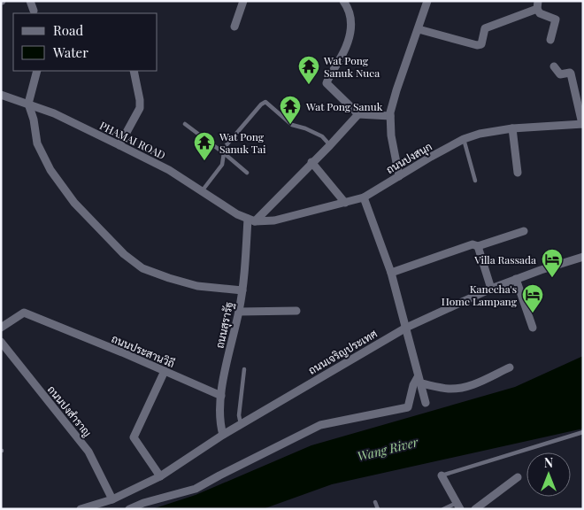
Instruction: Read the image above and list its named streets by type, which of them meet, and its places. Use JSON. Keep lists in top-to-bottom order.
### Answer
{
  "streets": {
    "street": [
      "PHAMAI ROAD",
      "ถนนปงสนุก",
      "ถนนสุรารัฐ",
      "ถนนประสานวิถี",
      "ถนนเจริญประเทศ",
      "ถนนปงสำราญ"
    ]
  },
  "crossings": [
    ["PHAMAI ROAD", "ถนนปงสนุก"],
    ["PHAMAI ROAD", "ถนนสุรารัฐ"],
    ["ถนนปงสนุก", "ถนนสุรารัฐ"],
    ["ถนนสุรารัฐ", "ถนนประสานวิถี"],
    ["ถนนสุรารัฐ", "ถนนเจริญประเทศ"],
    ["ถนนเจริญประเทศ", "ถนนปงสำราญ"]
  ],
  "water": ["Wang River"],
  "places": {
    "temple": ["Wat Pong Sanuk Nuea", "Wat Pong Sanuk", "Wat Pong Sanuk Tai"],
    "hotel": ["Villa Rassada", "Kanecha's Home Lampang"]
  },
  "legend": ["Road", "Water"],
  "north": "top"
}
